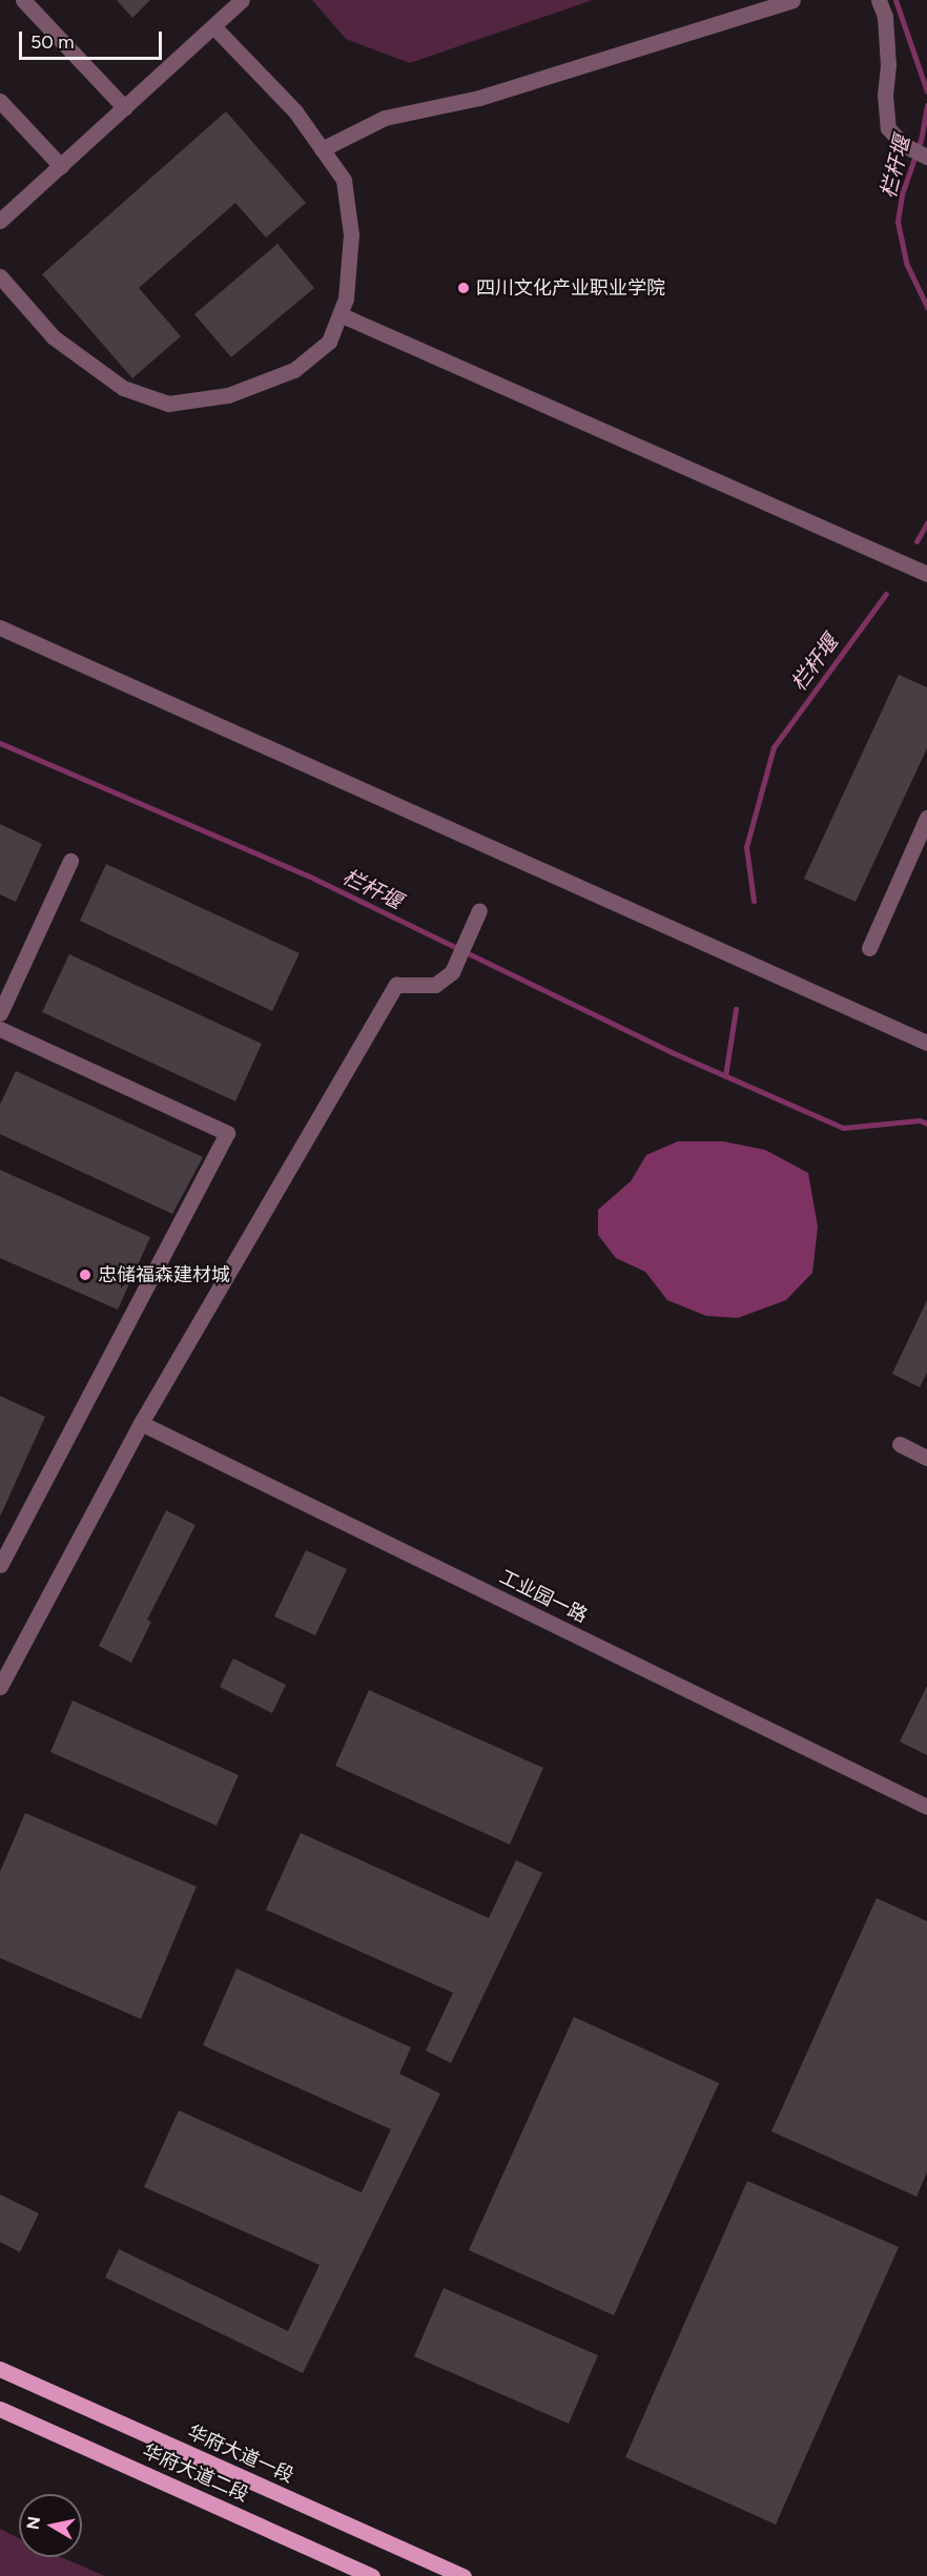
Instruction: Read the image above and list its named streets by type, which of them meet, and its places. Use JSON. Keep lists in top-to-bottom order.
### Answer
{
  "streets": {
    "main road": ["华府大道一段", "华府大道二段"],
    "street": ["工业园一路"]
  },
  "water": ["栏杆堰"],
  "places": ["四川文化产业职业学院", "忠储福森建材城"],
  "scale_bar": "50 m",
  "north": "left"
}
